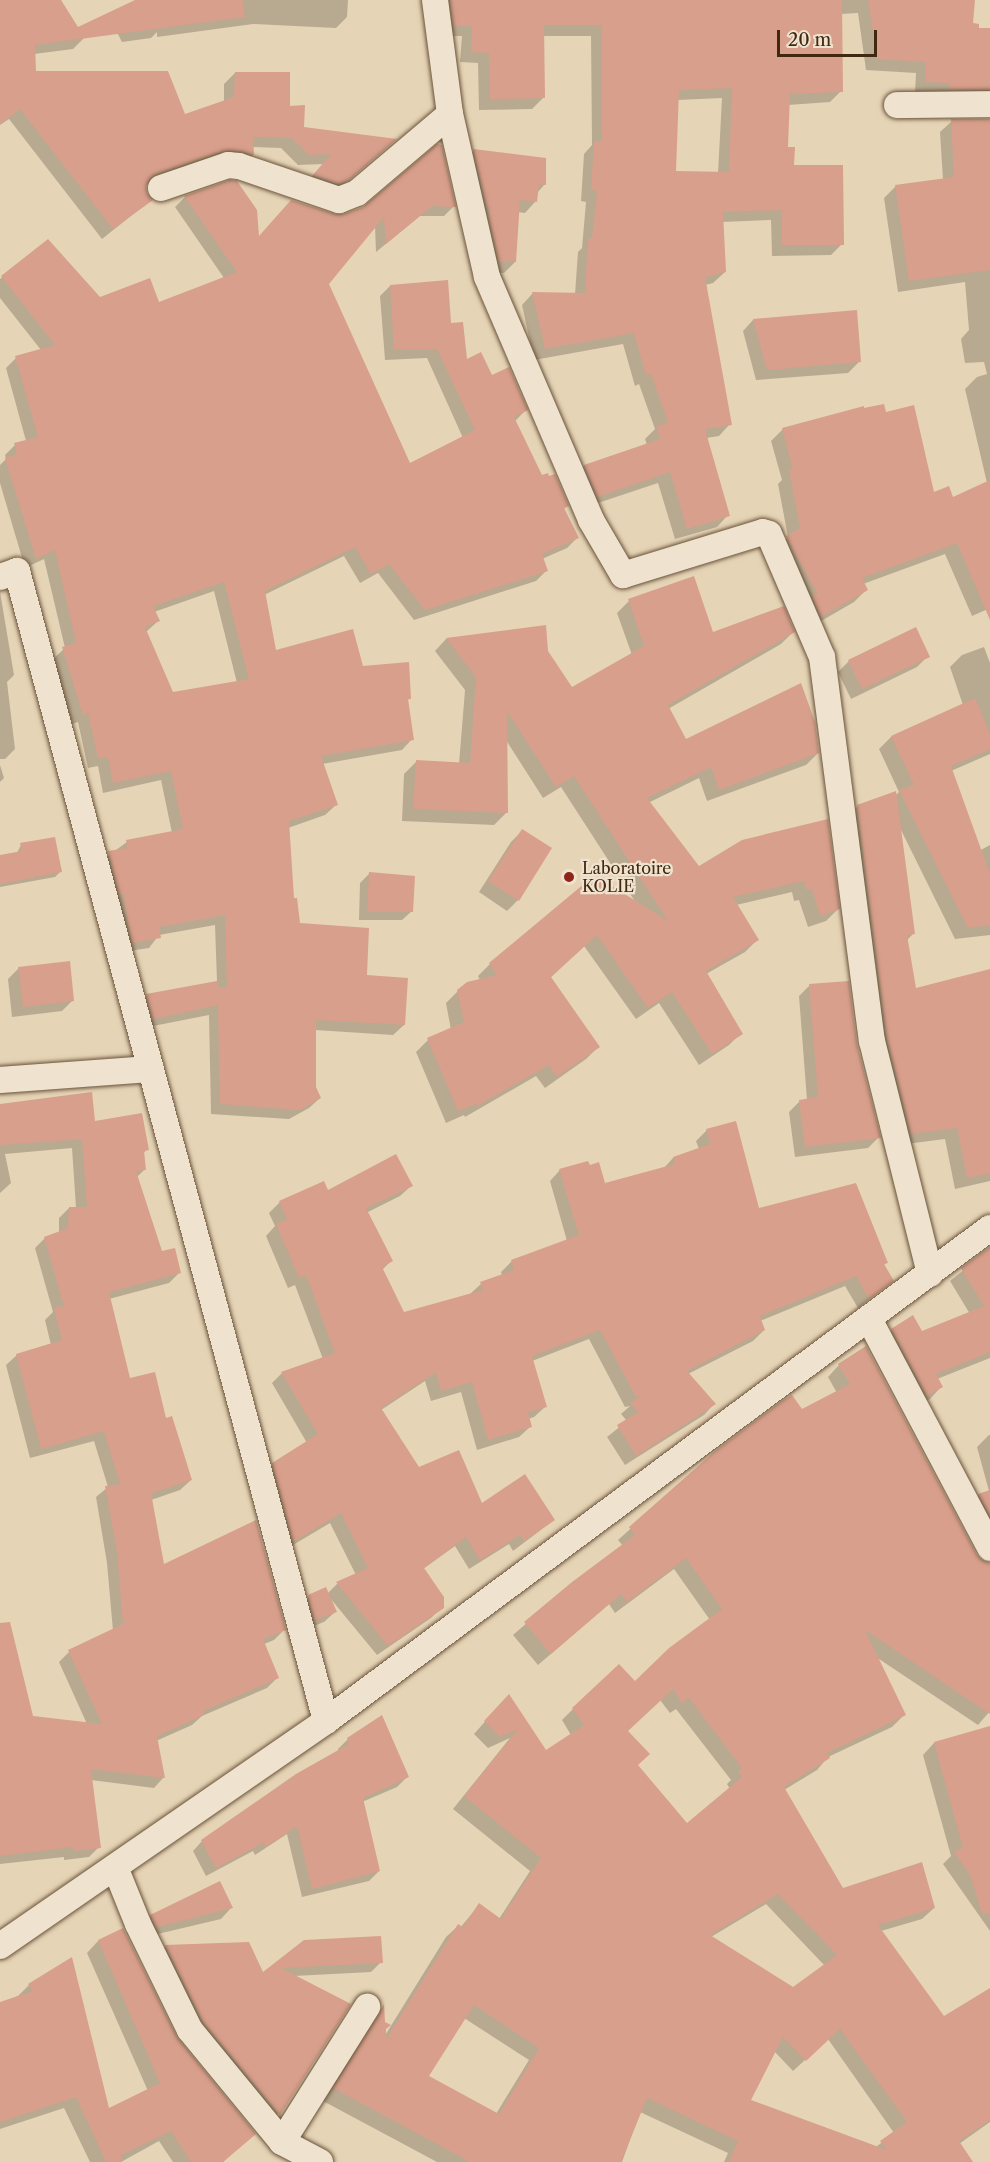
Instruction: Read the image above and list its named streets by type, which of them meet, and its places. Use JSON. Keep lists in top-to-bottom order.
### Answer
{
  "places": ["Laboratoire KOLIE"],
  "scale_bar": "20 m"
}
